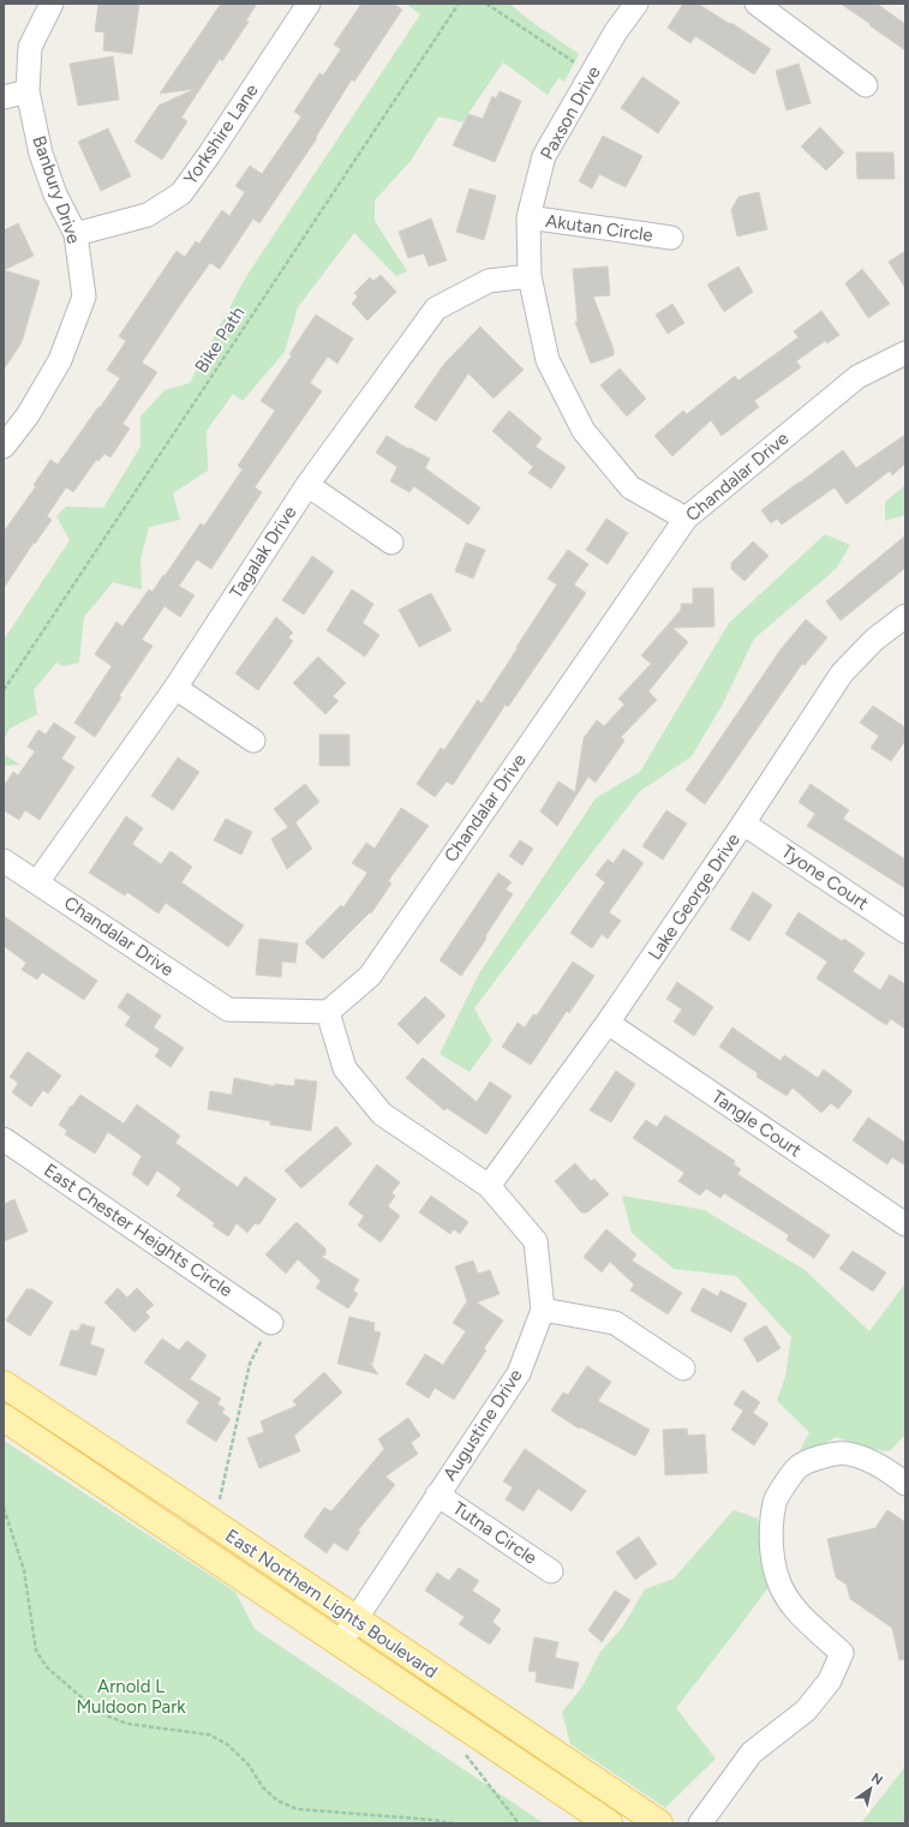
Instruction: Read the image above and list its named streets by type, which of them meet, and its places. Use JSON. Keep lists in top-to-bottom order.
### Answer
{
  "streets": {
    "main road": ["East Northern Lights Boulevard"],
    "street": [
      "Paxson Drive",
      "Yorkshire Lane",
      "Banbury Drive",
      "Akutan Circle",
      "Chandalar Drive",
      "Tagalak Drive",
      "Tyone Court",
      "Lake George Drive",
      "Tangle Court",
      "East Chester Heights Circle",
      "Augustine Drive",
      "Tutna Circle"
    ],
    "path": ["Bike Path"]
  },
  "crossings": [
    ["Paxson Drive", "Akutan Circle"],
    ["Paxson Drive", "Chandalar Drive"],
    ["Paxson Drive", "Tagalak Drive"],
    ["Yorkshire Lane", "Banbury Drive"],
    ["Chandalar Drive", "Tagalak Drive"],
    ["Chandalar Drive", "Augustine Drive"],
    ["Tyone Court", "Lake George Drive"],
    ["Lake George Drive", "Tangle Court"],
    ["Lake George Drive", "Augustine Drive"],
    ["Augustine Drive", "Tutna Circle"],
    ["Augustine Drive", "East Northern Lights Boulevard"]
  ],
  "parks": ["Arnold L Muldoon Park"],
  "north": "top right"
}
